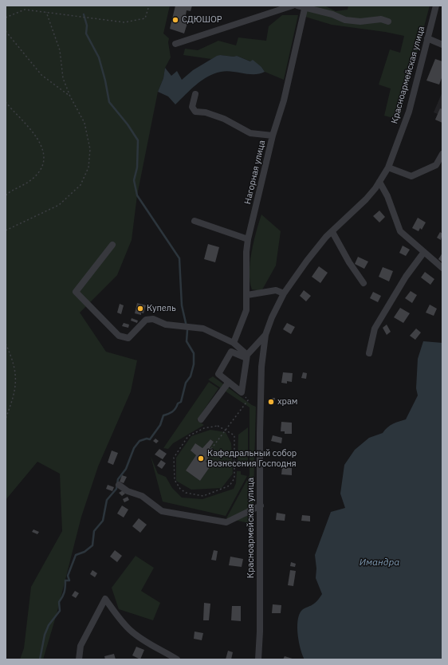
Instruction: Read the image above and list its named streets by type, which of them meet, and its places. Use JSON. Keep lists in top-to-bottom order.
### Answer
{
  "streets": {
    "street": ["Красноармейская улица", "Нагорная улица"]
  },
  "water": ["Имандра"],
  "places": [
    "СДЮШОР",
    "Купель",
    "храм",
    "Кафедральный собор Вознесения Господня"
  ]
}
